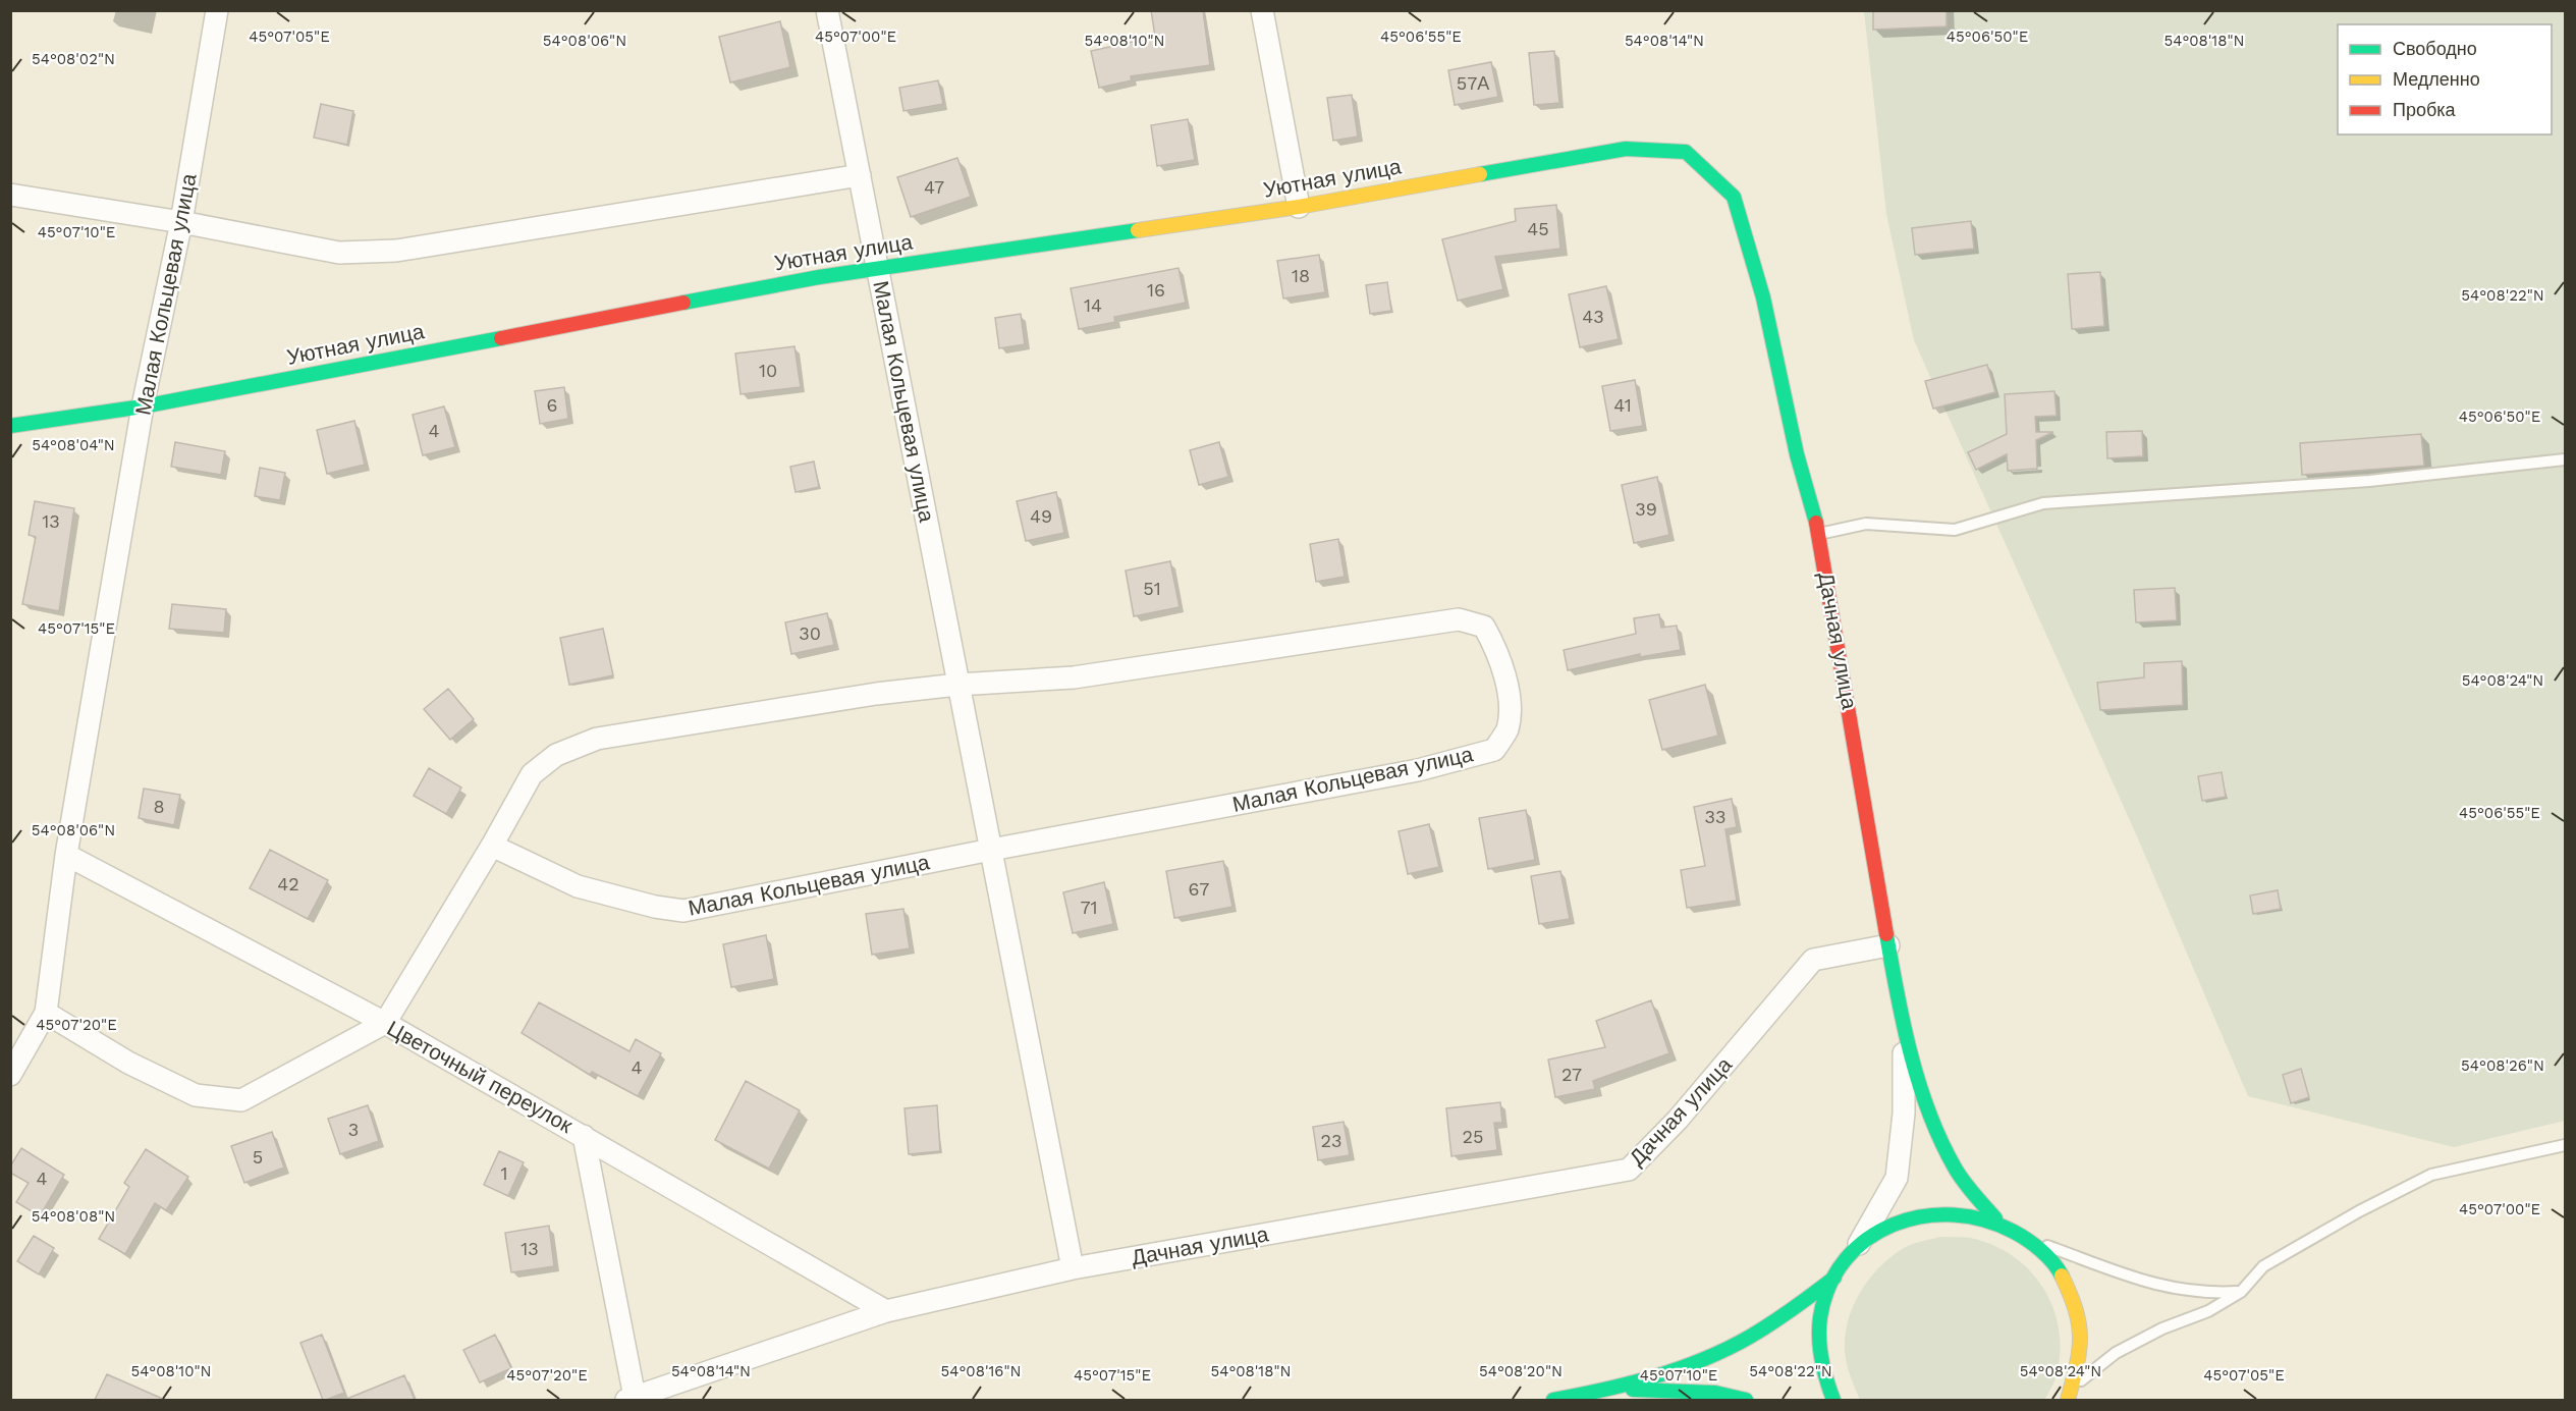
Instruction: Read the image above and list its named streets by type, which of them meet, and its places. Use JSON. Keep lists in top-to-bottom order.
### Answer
{
  "streets": {
    "street": [
      "Уютная улица",
      "Малая Кольцевая улица",
      "Дачная улица",
      "Цветочный переулок"
    ]
  },
  "crossings": [
    ["Уютная улица", "Малая Кольцевая улица"],
    ["Уютная улица", "Дачная улица"],
    ["Малая Кольцевая улица", "Дачная улица"],
    ["Малая Кольцевая улица", "Цветочный переулок"],
    ["Дачная улица", "Цветочный переулок"]
  ],
  "house_numbers": [
    "57А",
    "47",
    "45",
    "18",
    "16",
    "14",
    "43",
    "10",
    "6",
    "41",
    "4",
    "39",
    "49",
    "13",
    "51",
    "30",
    "8",
    "33",
    "42",
    "67",
    "71",
    "4",
    "27",
    "3",
    "25",
    "23",
    "5",
    "1",
    "4",
    "13"
  ],
  "legend": ["Свободно", "Медленно", "Пробка"],
  "coordinates": [
    "45°07'05\"E",
    "45°07'00\"E",
    "45°06'55\"E",
    "45°06'50\"E",
    "54°08'06\"N",
    "54°08'10\"N",
    "54°08'14\"N",
    "54°08'18\"N",
    "54°08'02\"N",
    "45°07'10\"E",
    "54°08'22\"N",
    "54°08'04\"N",
    "45°07'15\"E",
    "54°08'24\"N",
    "45°07'20\"E",
    "54°08'26\"N",
    "54°08'08\"N",
    "54°08'16\"N",
    "54°08'20\"N"
  ]
}
